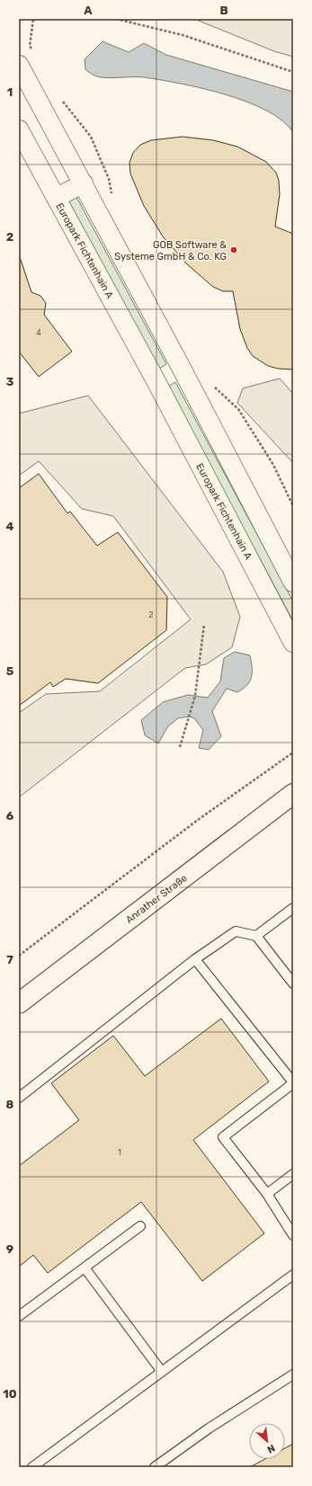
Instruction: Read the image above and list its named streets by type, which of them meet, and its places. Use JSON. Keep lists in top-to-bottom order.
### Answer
{
  "streets": {
    "main road": ["Anrather Straße"],
    "street": ["Europark Fichtenhain A"]
  },
  "places": ["GOB Software & Systeme GmbH & Co. KG"],
  "house_numbers": ["4", "2", "1"],
  "north": "bottom right",
  "grid": {
    "columns": ["A", "B"],
    "rows": [
      "1",
      "2",
      "3",
      "4",
      "5",
      "6",
      "7",
      "8",
      "9",
      "10"
    ]
  }
}
